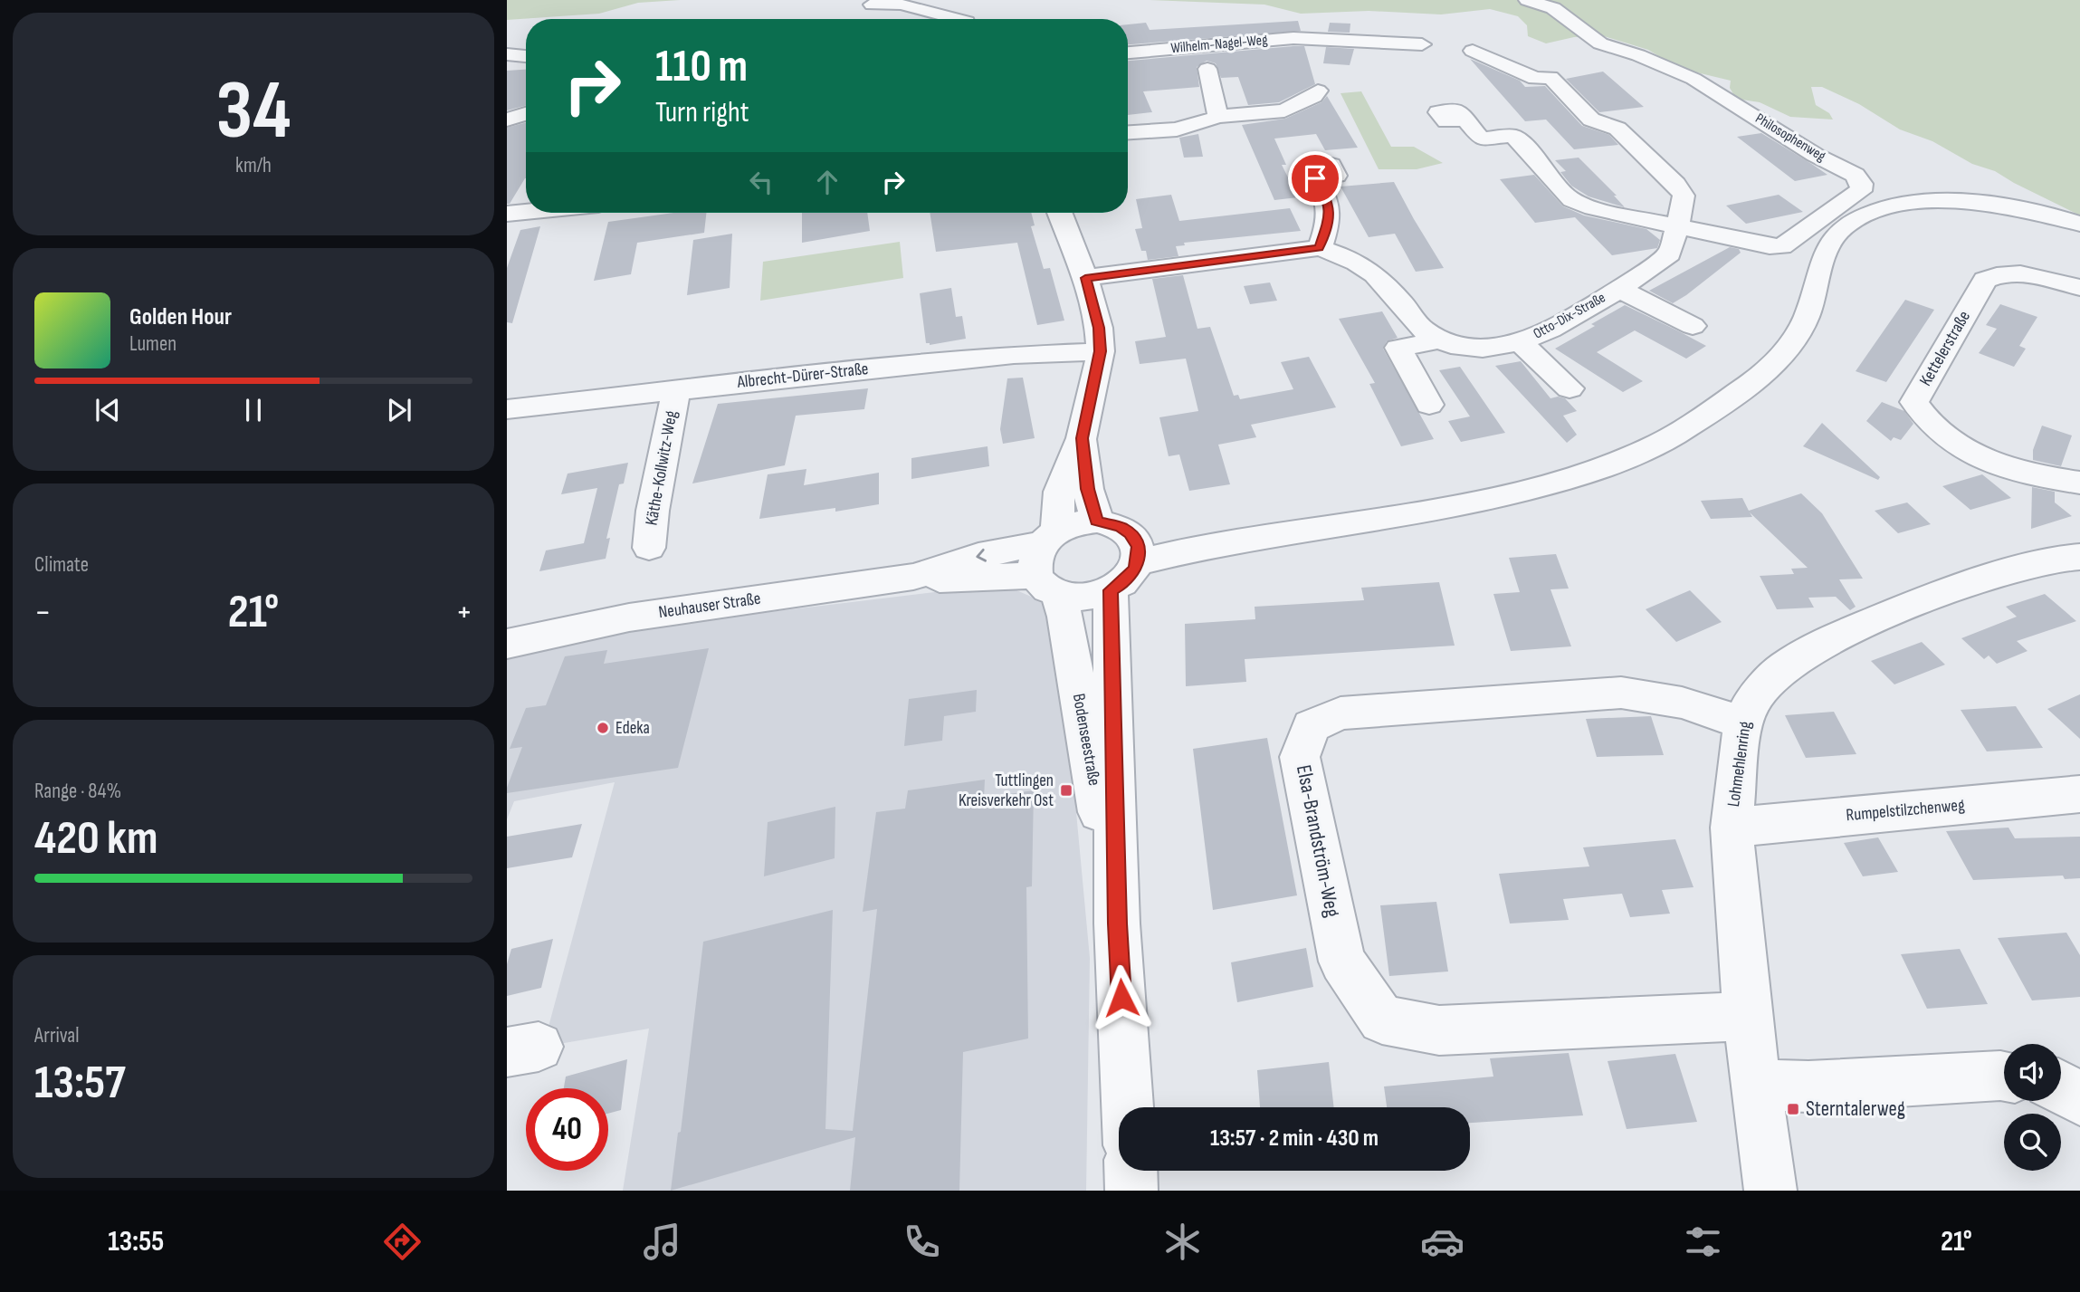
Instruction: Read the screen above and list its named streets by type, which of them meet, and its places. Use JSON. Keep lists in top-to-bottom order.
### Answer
{
  "streets": {
    "street": [
      "Wilhelm-Nagel-Weg",
      "Philosophenweg",
      "Otto-Dix-Straße",
      "Kettelerstraße",
      "Albrecht-Dürer-Straße",
      "Käthe-Kollwitz-Weg",
      "Neuhauser Straße",
      "Bodenseestraße",
      "Lohmehlenring",
      "Rumpelstilzchenweg",
      "Elsa-Brandström-Weg"
    ]
  },
  "crossings": [
    ["Philosophenweg", "Otto-Dix-Straße"],
    ["Albrecht-Dürer-Straße", "Käthe-Kollwitz-Weg"],
    ["Neuhauser Straße", "Bodenseestraße"],
    ["Lohmehlenring", "Rumpelstilzchenweg"],
    ["Lohmehlenring", "Elsa-Brandström-Weg"]
  ],
  "places": {
    "other": ["Edeka"],
    "transit": ["Tuttlingen Kreisverkehr Ost", "Sterntalerweg"]
  },
  "page": {
    "tile": [
      ["34", "km/h"],
      "Climate",
      ["Range · 84%", "420 km"],
      ["Arrival", "13:57"]
    ],
    "turn": ["110 m", "Turn right"],
    "song": ["Golden Hour", "Lumen"],
    "heat": ["−", "21°", "+"],
    "limit": "40",
    "trip": "13:57 · 2 min · 430 m",
    "tabs": ["13:55", "21°"]
  }
}
